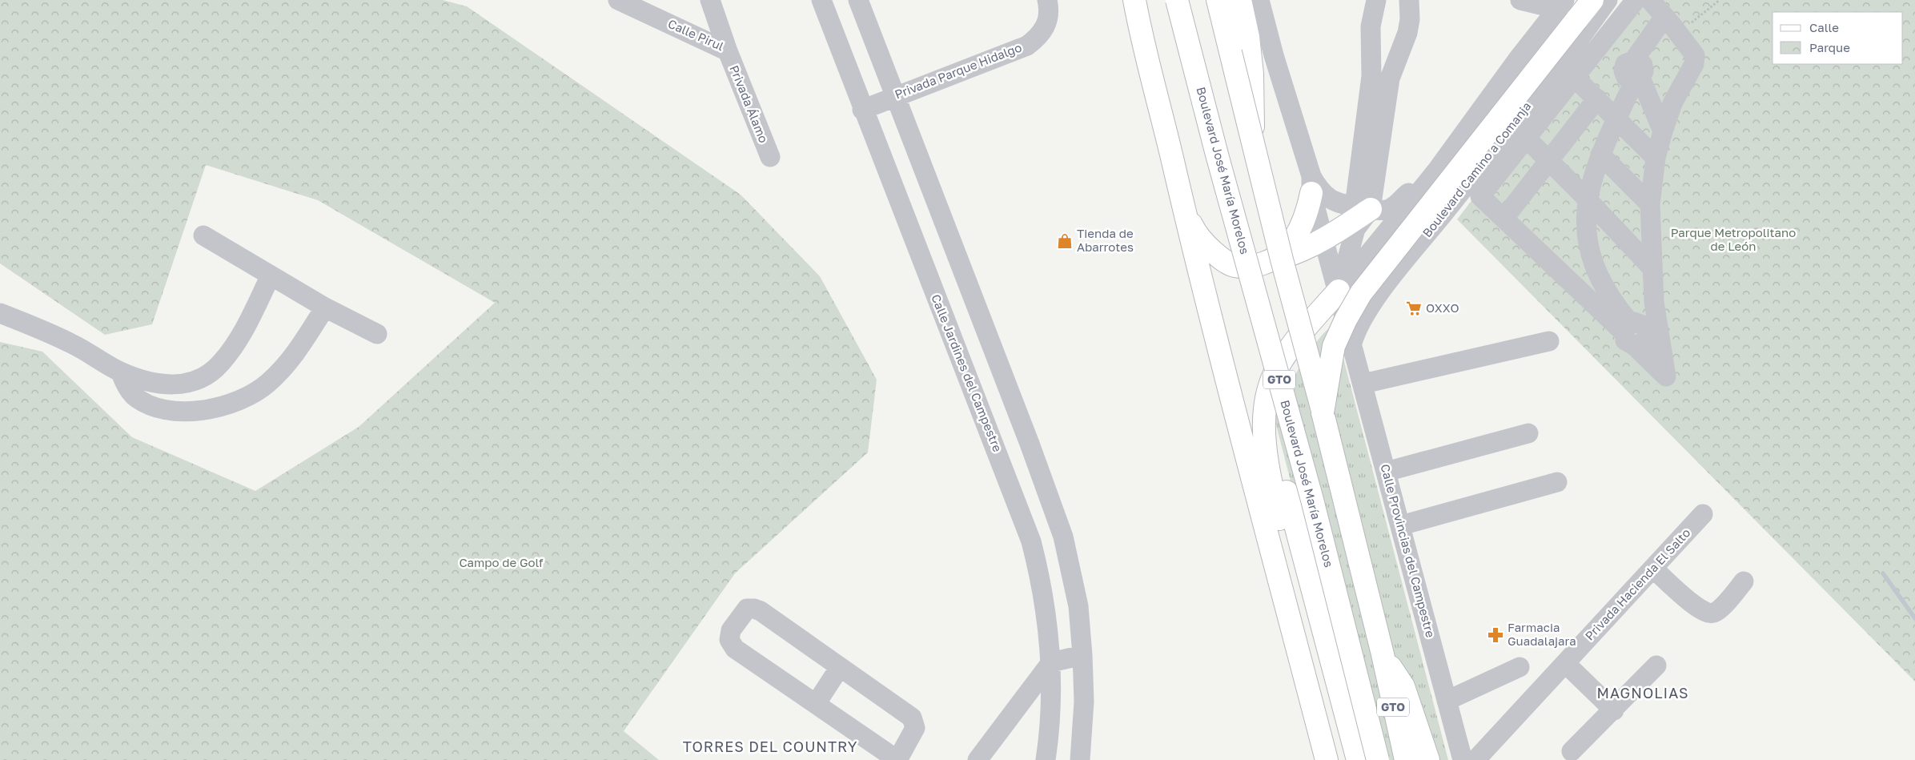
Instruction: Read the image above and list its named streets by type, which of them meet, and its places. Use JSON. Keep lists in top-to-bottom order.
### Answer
{
  "streets": {
    "main road": ["Boulevard José María Morelos", "GTO"],
    "street": [
      "Calle Pirul",
      "Privada Parque Hidalgo",
      "Privada Álamo",
      "Boulevard Camino a Comanja",
      "Calle Jardines del Campestre",
      "Calle Provincias del Campestre",
      "Privada Hacienda El Salto"
    ]
  },
  "crossings": [
    ["Calle Pirul", "Privada Álamo"],
    ["Privada Parque Hidalgo", "Calle Jardines del Campestre"],
    ["Boulevard Camino a Comanja", "Calle Provincias del Campestre"]
  ],
  "districts": ["MAGNOLIAS", "TORRES DEL COUNTRY"],
  "parks": ["Parque Metropolitano de León", "Campo de Golf"],
  "places": {
    "shop": ["Tienda de Abarrotes"],
    "supermarket": ["OXXO"],
    "pharmacy": ["Farmacia Guadalajara"]
  },
  "legend": ["Calle", "Parque"]
}
